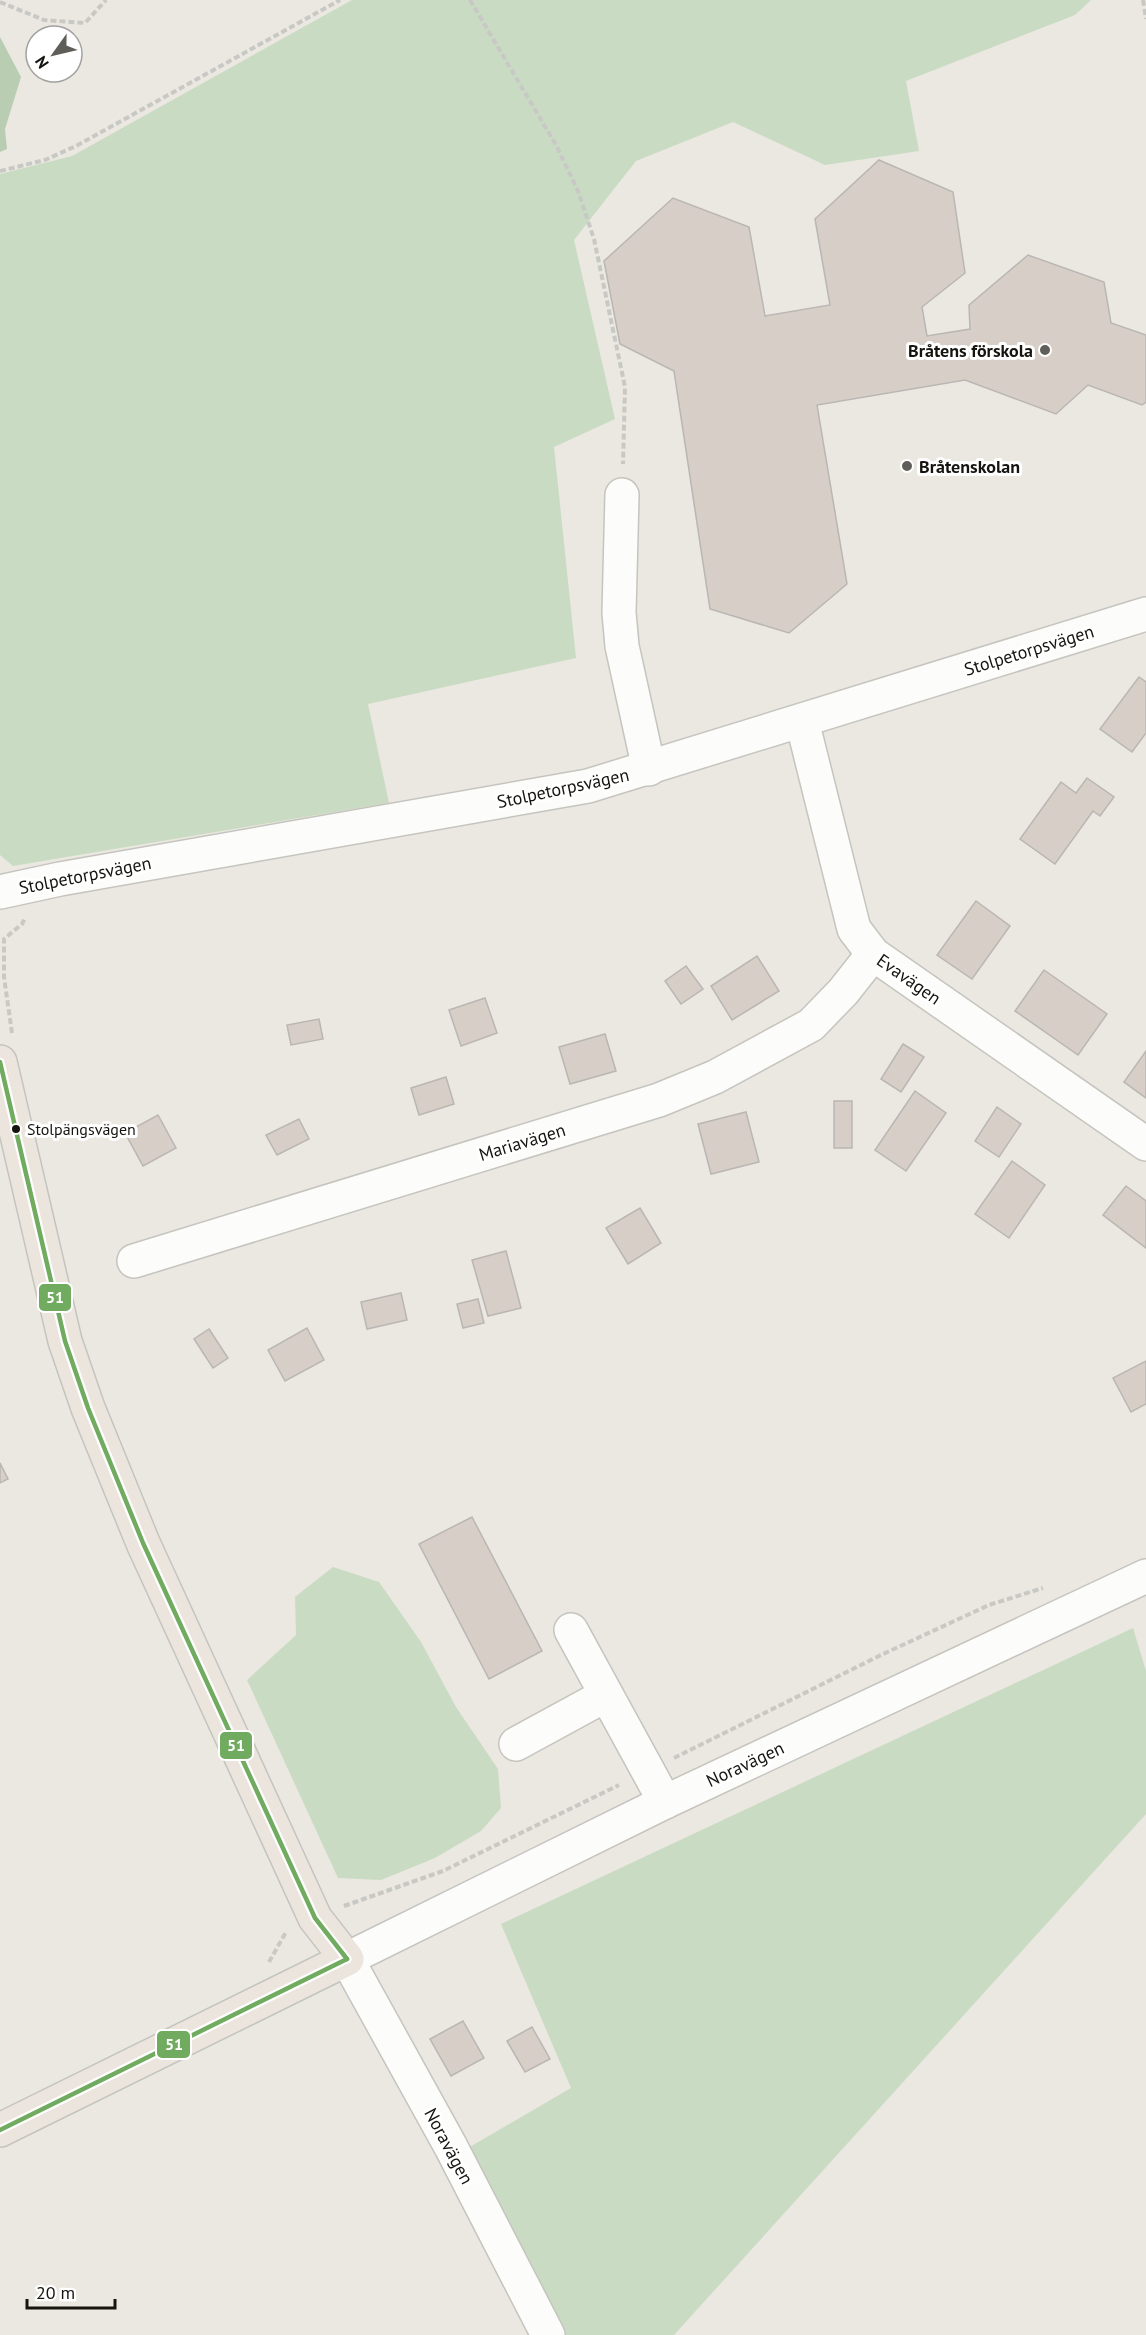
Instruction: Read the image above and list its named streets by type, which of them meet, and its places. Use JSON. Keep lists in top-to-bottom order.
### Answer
{
  "streets": {
    "main road": ["Noravägen"],
    "street": ["Stolpetorpsvägen", "Evavägen", "Mariavägen"]
  },
  "crossings": [
    ["Stolpetorpsvägen", "Evavägen"],
    ["Evavägen", "Mariavägen"]
  ],
  "places": ["Bråtens förskola", "Bråtenskolan", "Stolpängsvägen"],
  "lines": ["transit line 51"],
  "scale_bar": "20 m",
  "north": "bottom left"
}
